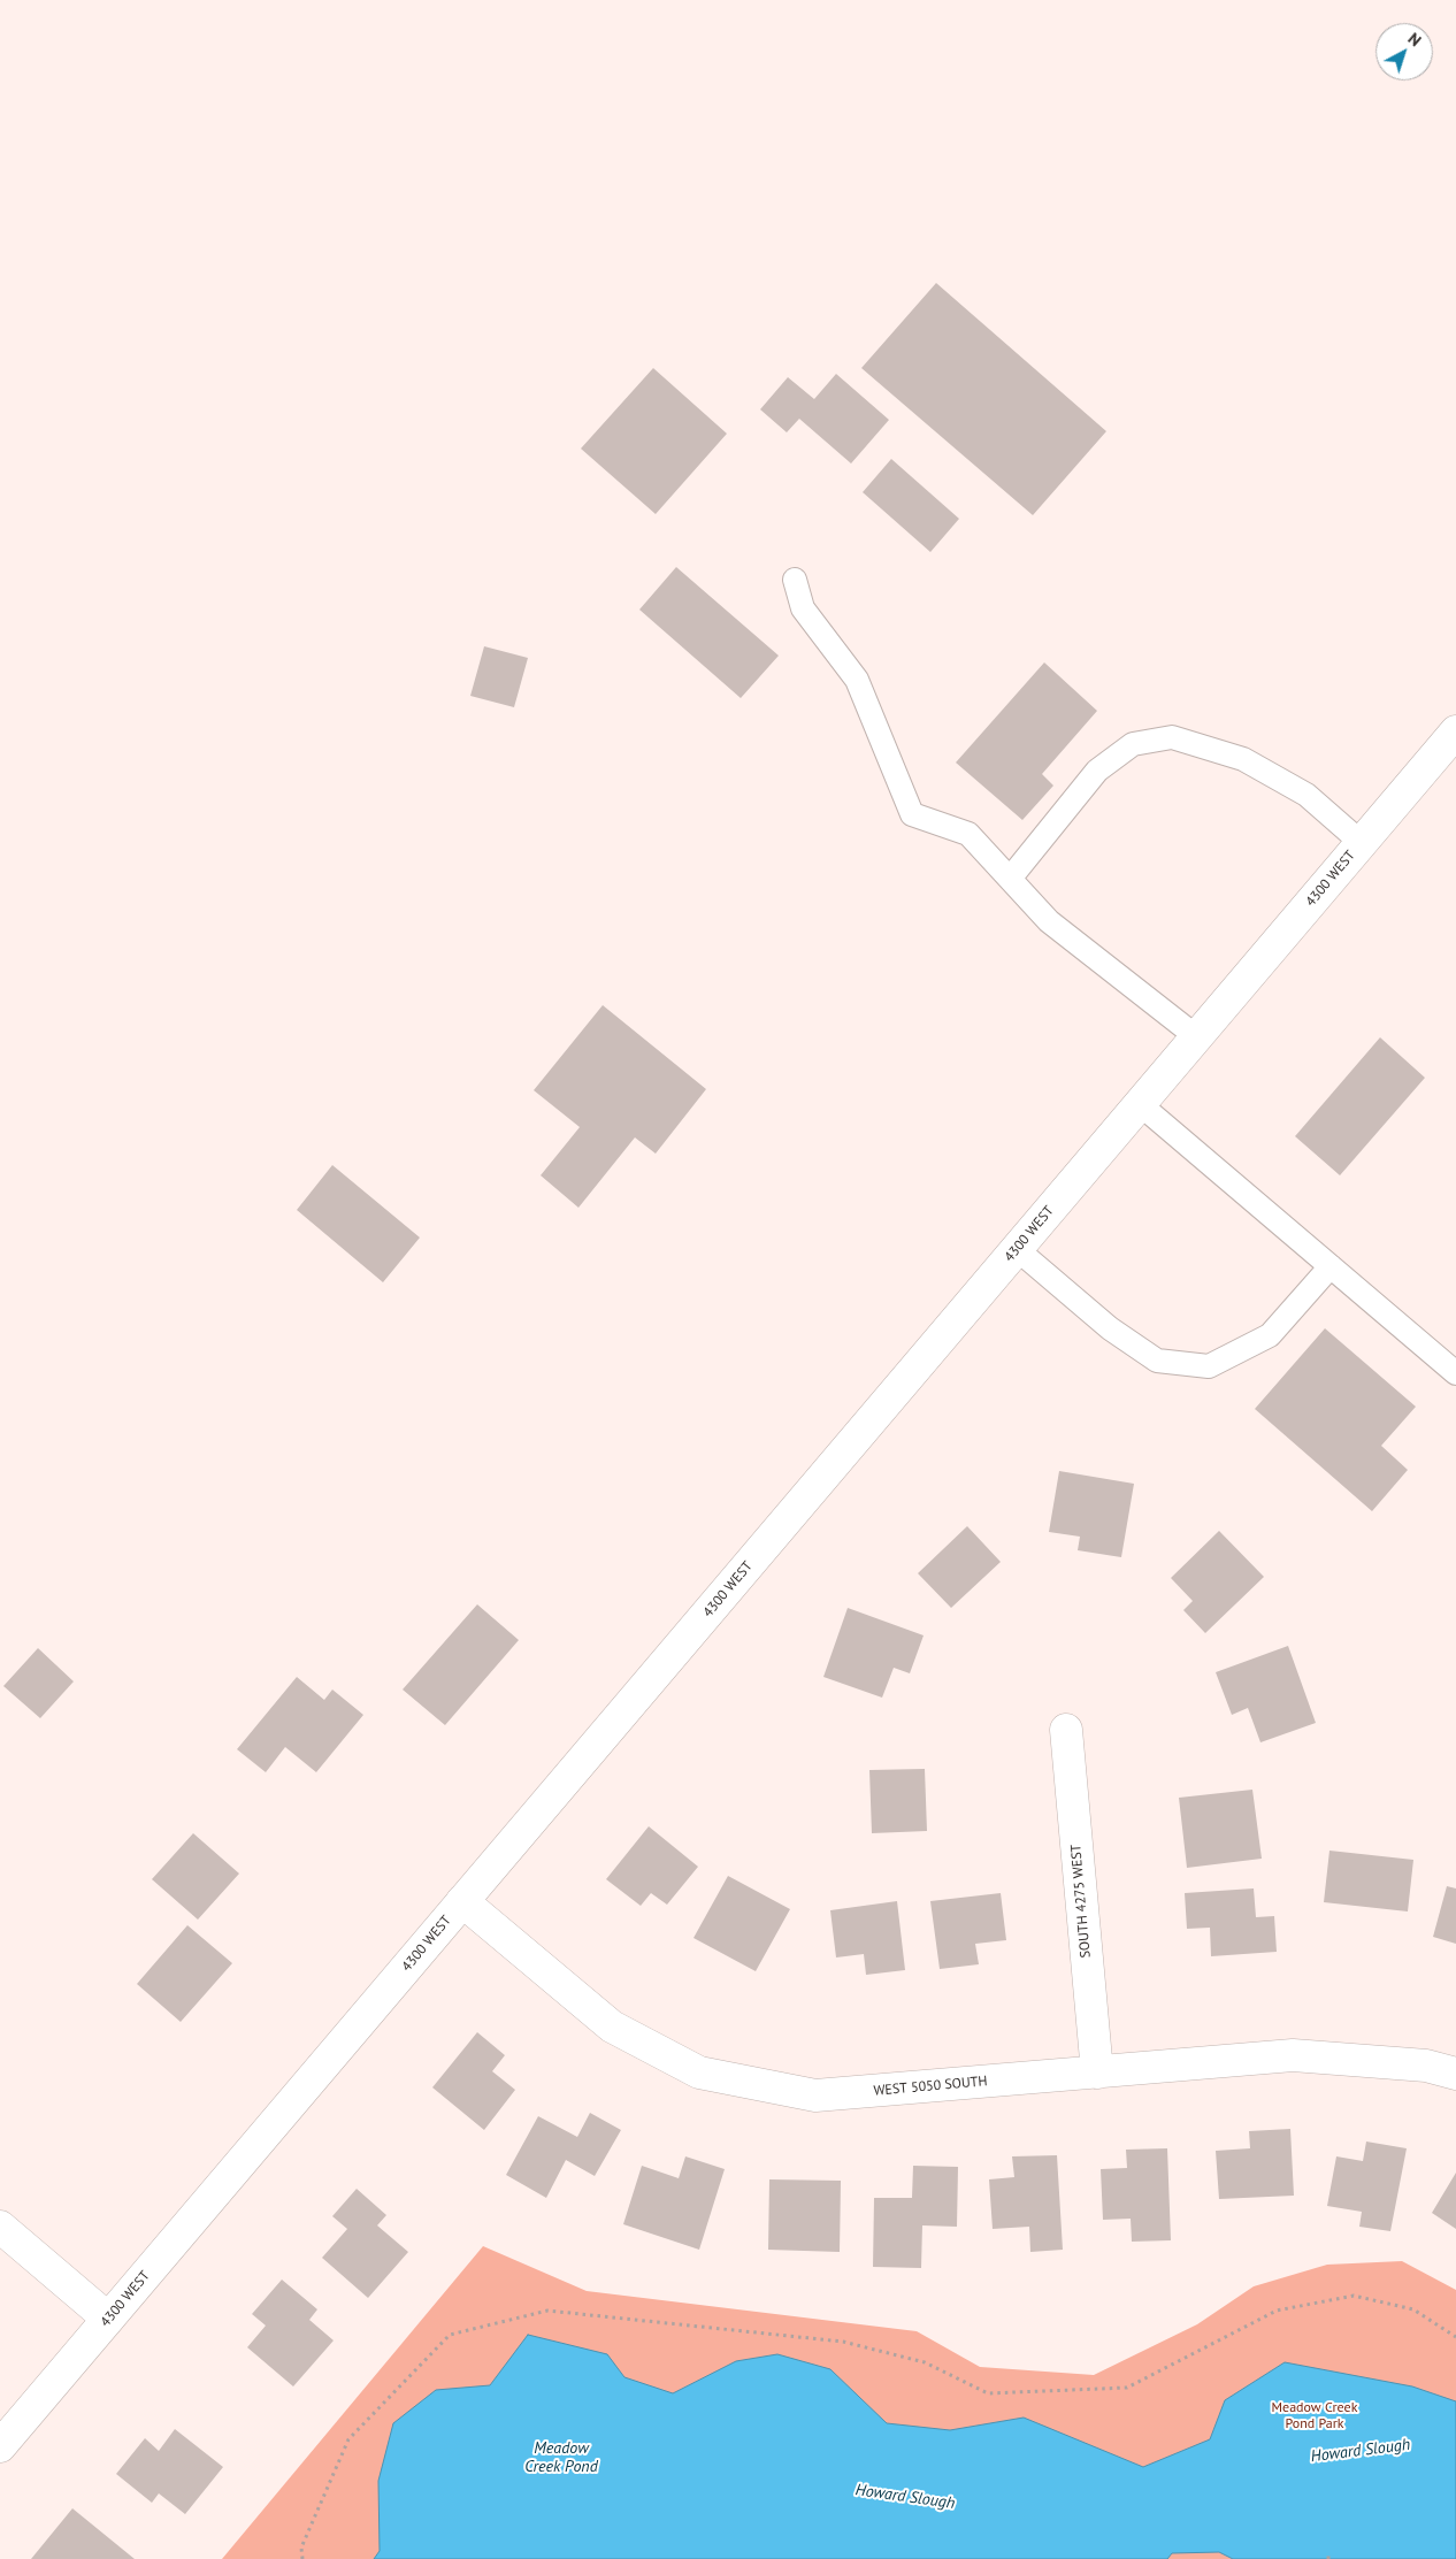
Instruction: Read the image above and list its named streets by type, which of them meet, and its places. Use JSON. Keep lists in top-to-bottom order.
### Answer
{
  "streets": {
    "street": ["4300 WEST", "SOUTH 4275 WEST", "WEST 5050 SOUTH"]
  },
  "crossings": [
    ["4300 WEST", "WEST 5050 SOUTH"],
    ["SOUTH 4275 WEST", "WEST 5050 SOUTH"]
  ],
  "water": ["Meadow Creek Pond", "Howard Slough"],
  "parks": ["Meadow Creek Pond Park"],
  "north": "top right"
}
